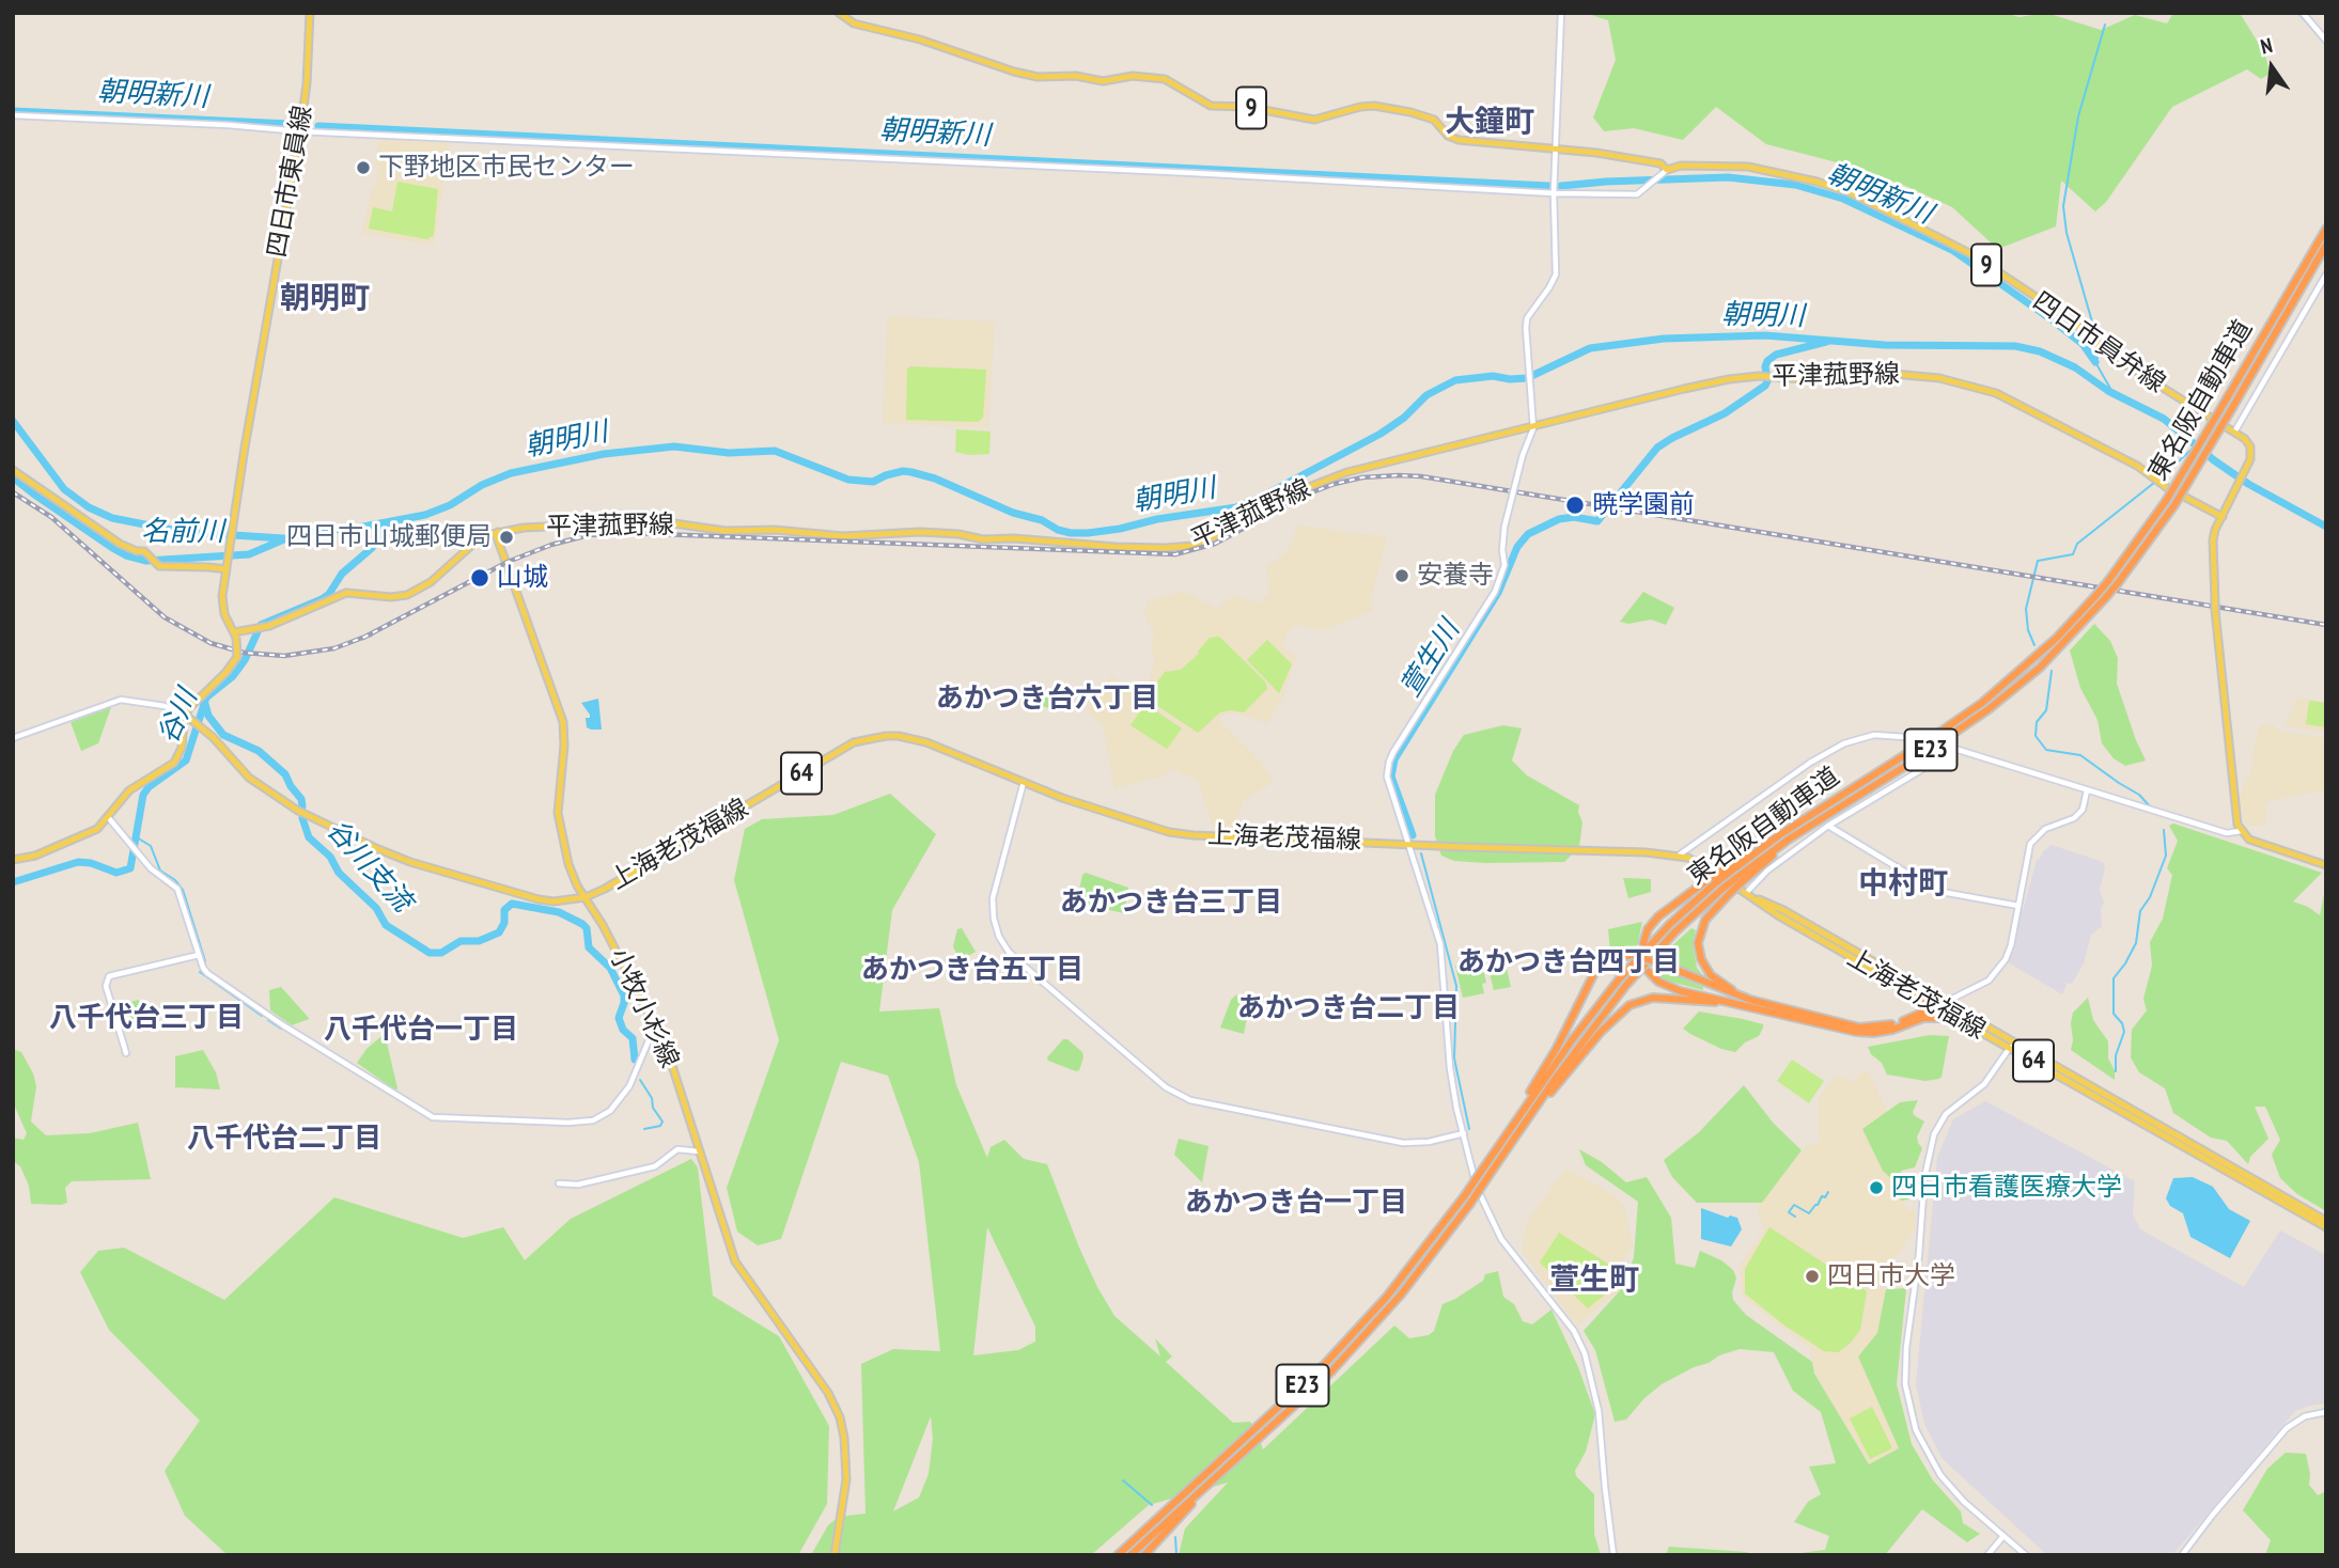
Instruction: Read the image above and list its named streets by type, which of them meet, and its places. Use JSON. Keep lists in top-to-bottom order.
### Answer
{
  "streets": {
    "highway": ["東名阪自動車道", "E23"],
    "main road": [
      "9",
      "四日市東員線",
      "四日市員弁線",
      "平津菰野線",
      "64",
      "上海老茂福線",
      "小牧小杉線"
    ]
  },
  "crossings": [
    ["平津菰野線", "小牧小杉線"],
    ["上海老茂福線", "小牧小杉線"]
  ],
  "districts": [
    "大鐘町",
    "朝明町",
    "あかつき台六丁目",
    "中村町",
    "あかつき台三丁目",
    "あかつき台四丁目",
    "あかつき台五丁目",
    "あかつき台二丁目",
    "八千代台三丁目",
    "八千代台一丁目",
    "八千代台二丁目",
    "あかつき台一丁目",
    "萱生町"
  ],
  "water": [
    "朝明新川",
    "朝明川",
    "名前川",
    "萱生川",
    "谷川",
    "谷川支流"
  ],
  "places": [
    "下野地区市民センター",
    "暁学園前",
    "四日市山城郵便局",
    "安養寺",
    "山城",
    "四日市看護医療大学",
    "四日市大学"
  ],
  "north": "top"
}
